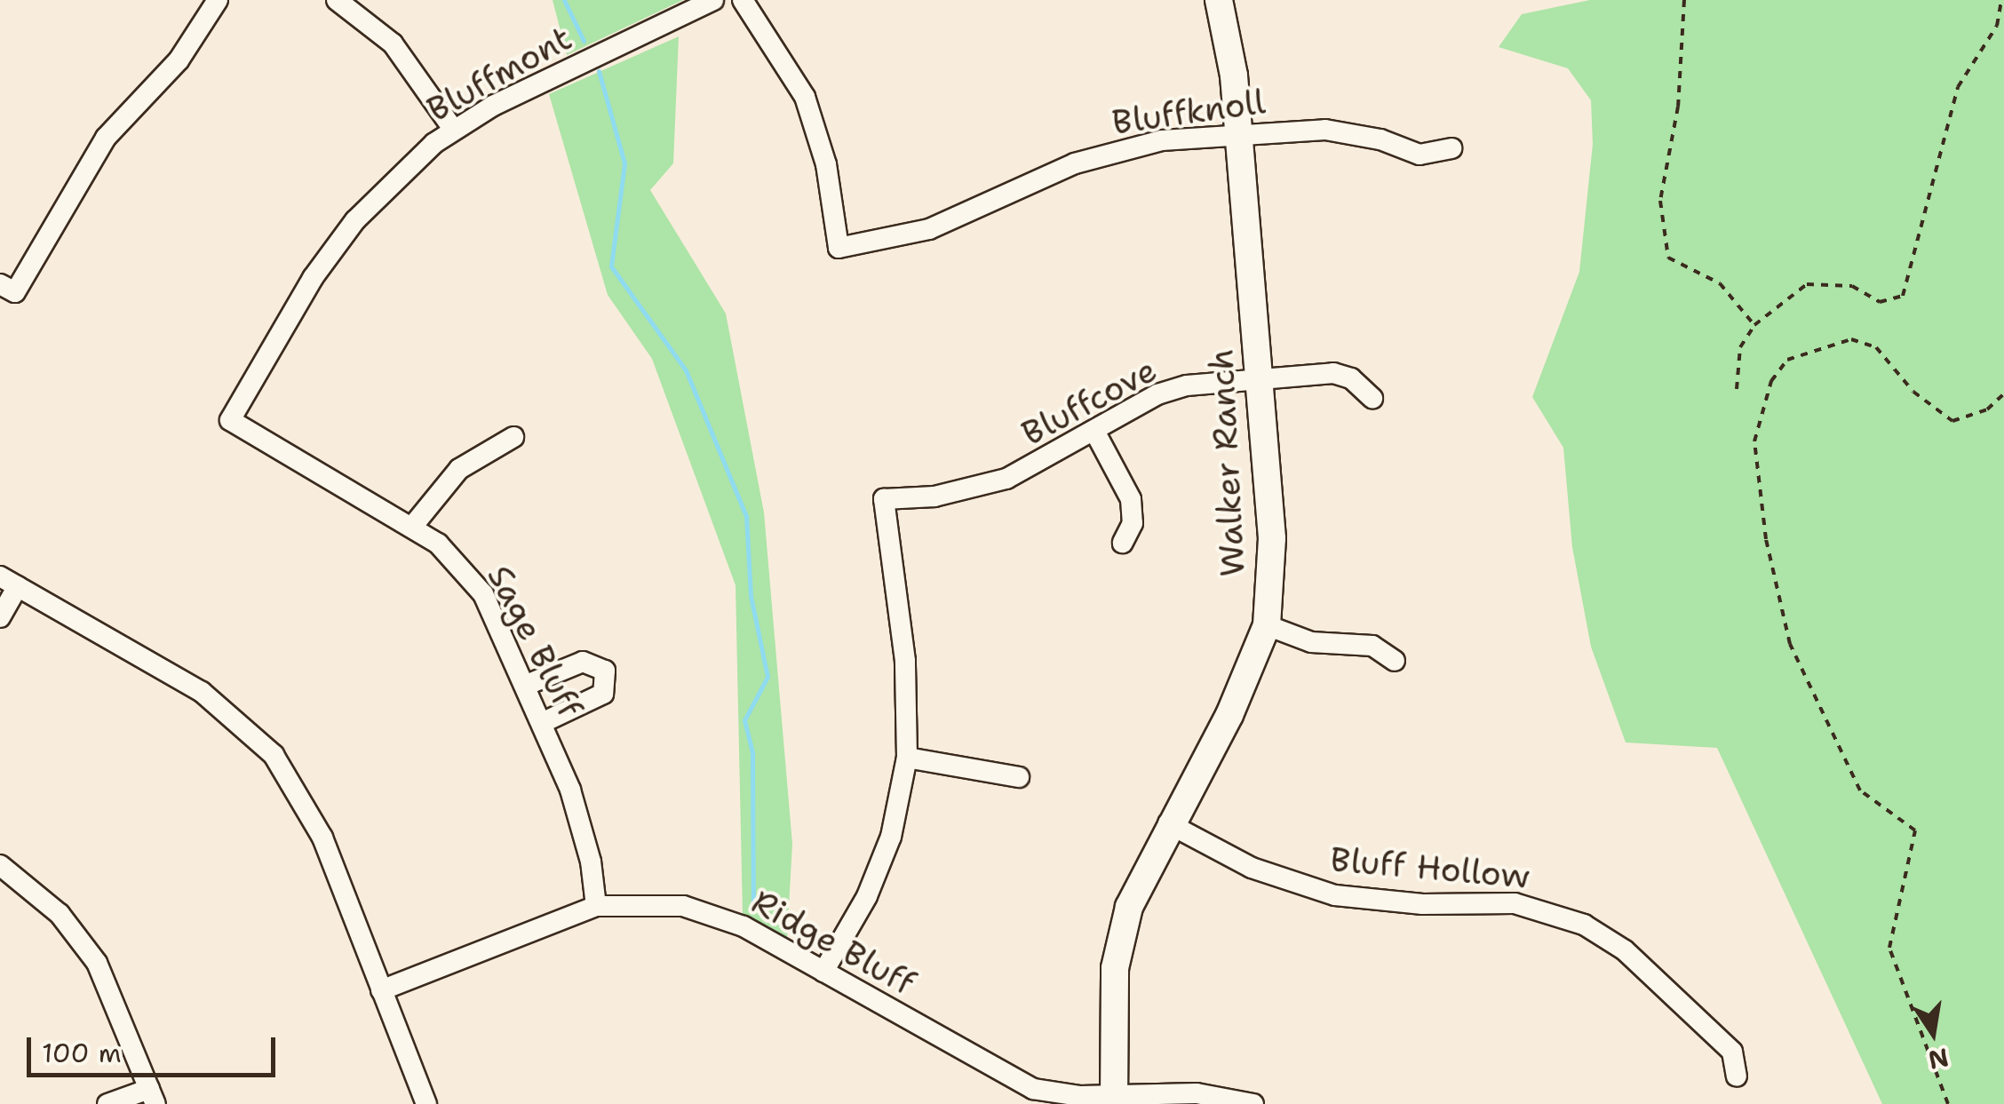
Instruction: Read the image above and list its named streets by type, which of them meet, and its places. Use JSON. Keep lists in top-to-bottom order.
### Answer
{
  "streets": {
    "street": [
      "Bluffmont",
      "Bluffknoll",
      "Bluffcove",
      "Walker Ranch",
      "Sage Bluff",
      "Bluff Hollow",
      "Ridge Bluff"
    ]
  },
  "crossings": [
    ["Bluffmont", "Sage Bluff"],
    ["Bluffknoll", "Walker Ranch"],
    ["Bluffcove", "Walker Ranch"],
    ["Walker Ranch", "Bluff Hollow"],
    ["Walker Ranch", "Ridge Bluff"],
    ["Sage Bluff", "Ridge Bluff"]
  ],
  "scale_bar": "100 m",
  "north": "bottom"
}
